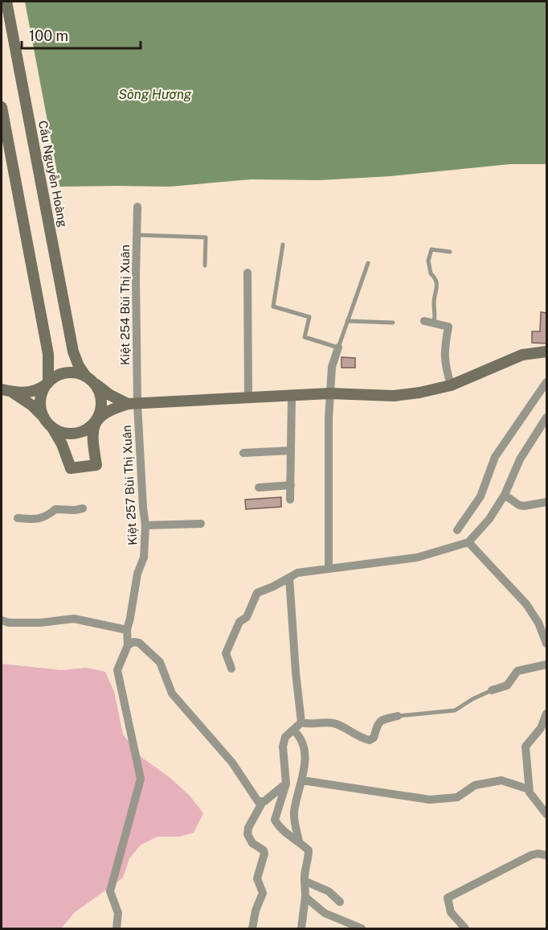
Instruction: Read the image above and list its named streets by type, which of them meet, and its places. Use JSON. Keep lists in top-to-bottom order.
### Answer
{
  "streets": {
    "main road": ["Cầu Nguyễn Hoàng"],
    "street": ["Kiệt 254 Bùi Thị Xuân", "Kiệt 257 Bùi Thị Xuân"]
  },
  "crossings": [
    ["Kiệt 254 Bùi Thị Xuân", "Kiệt 257 Bùi Thị Xuân"]
  ],
  "water": ["Sông Hương"],
  "scale_bar": "100 m"
}
